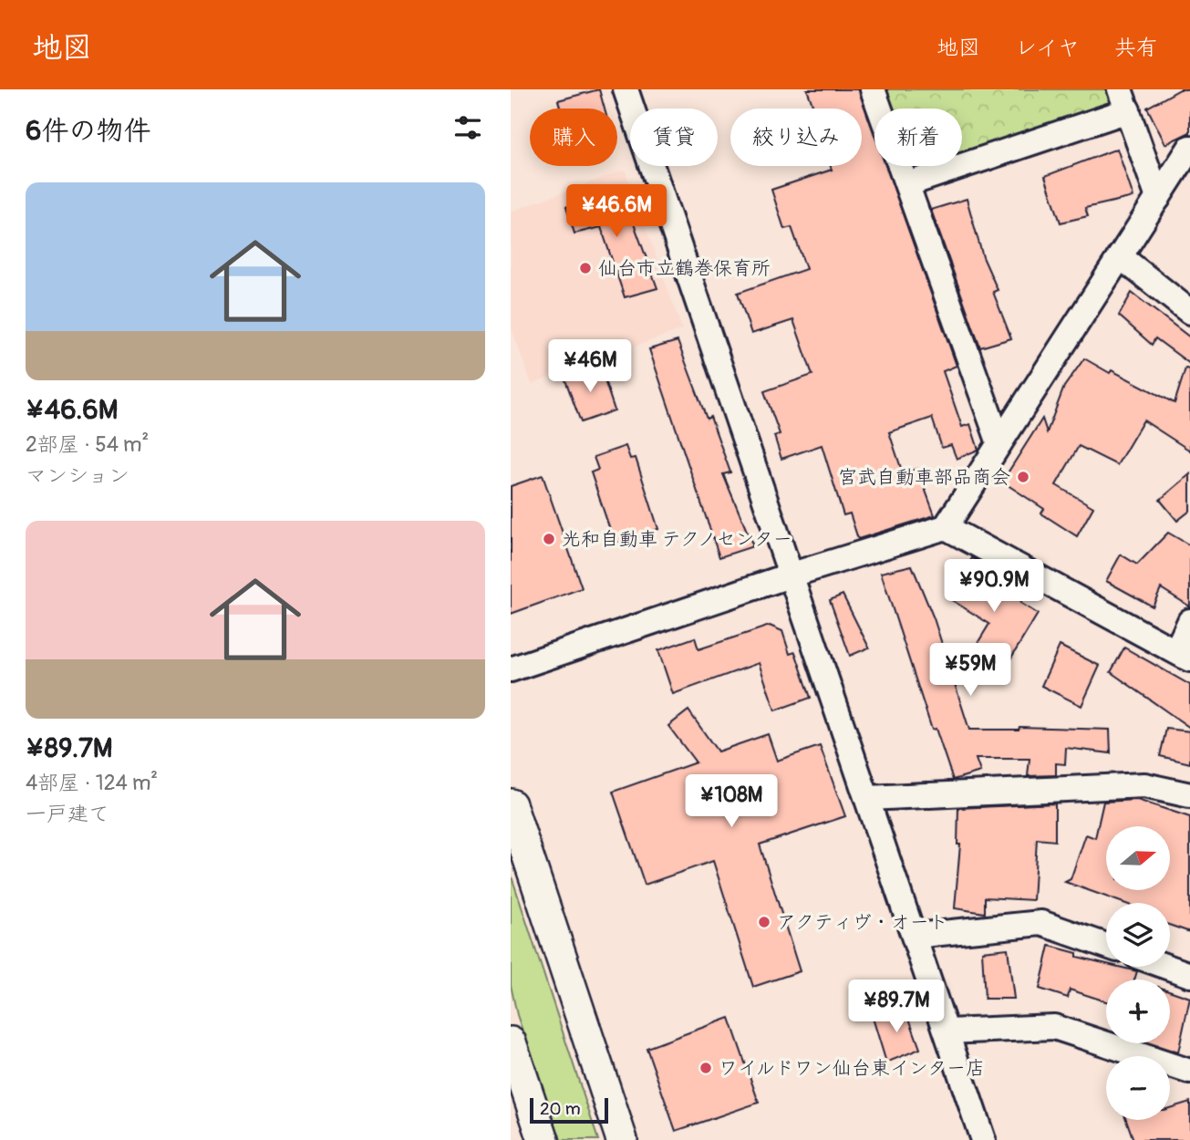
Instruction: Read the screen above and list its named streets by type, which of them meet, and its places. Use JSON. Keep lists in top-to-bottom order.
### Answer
{
  "places": [
    "仙台市立鶴巻保育所",
    "宮武自動車部品商会",
    "光和自動車 テクノセンター",
    "アクティヴ・オート",
    "ワイルドワン仙台東インター店"
  ],
  "scale_bar": "20 m",
  "north": "right",
  "page": {
    "header": "地図",
    "nav": ["地図", "レイヤ", "共有"],
    "heading": "6件の物件",
    "chip": [
      "購入",
      "賃貸",
      "絞り込み",
      "新着"
    ],
    "list": [
      {
        "name": "¥46.6M",
        "note": "2部屋 · 54 m² · マンション"
      },
      {
        "name": "¥89.7M",
        "note": "4部屋 · 124 m² · 一戸建て"
      }
    ],
    "price": [
      "¥46.6M",
      "¥46M",
      "¥90.9M",
      "¥59M",
      "¥108M",
      "¥89.7M"
    ],
    "map_buttons": ["+", "−"],
    "scale": "20 m"
  }
}
